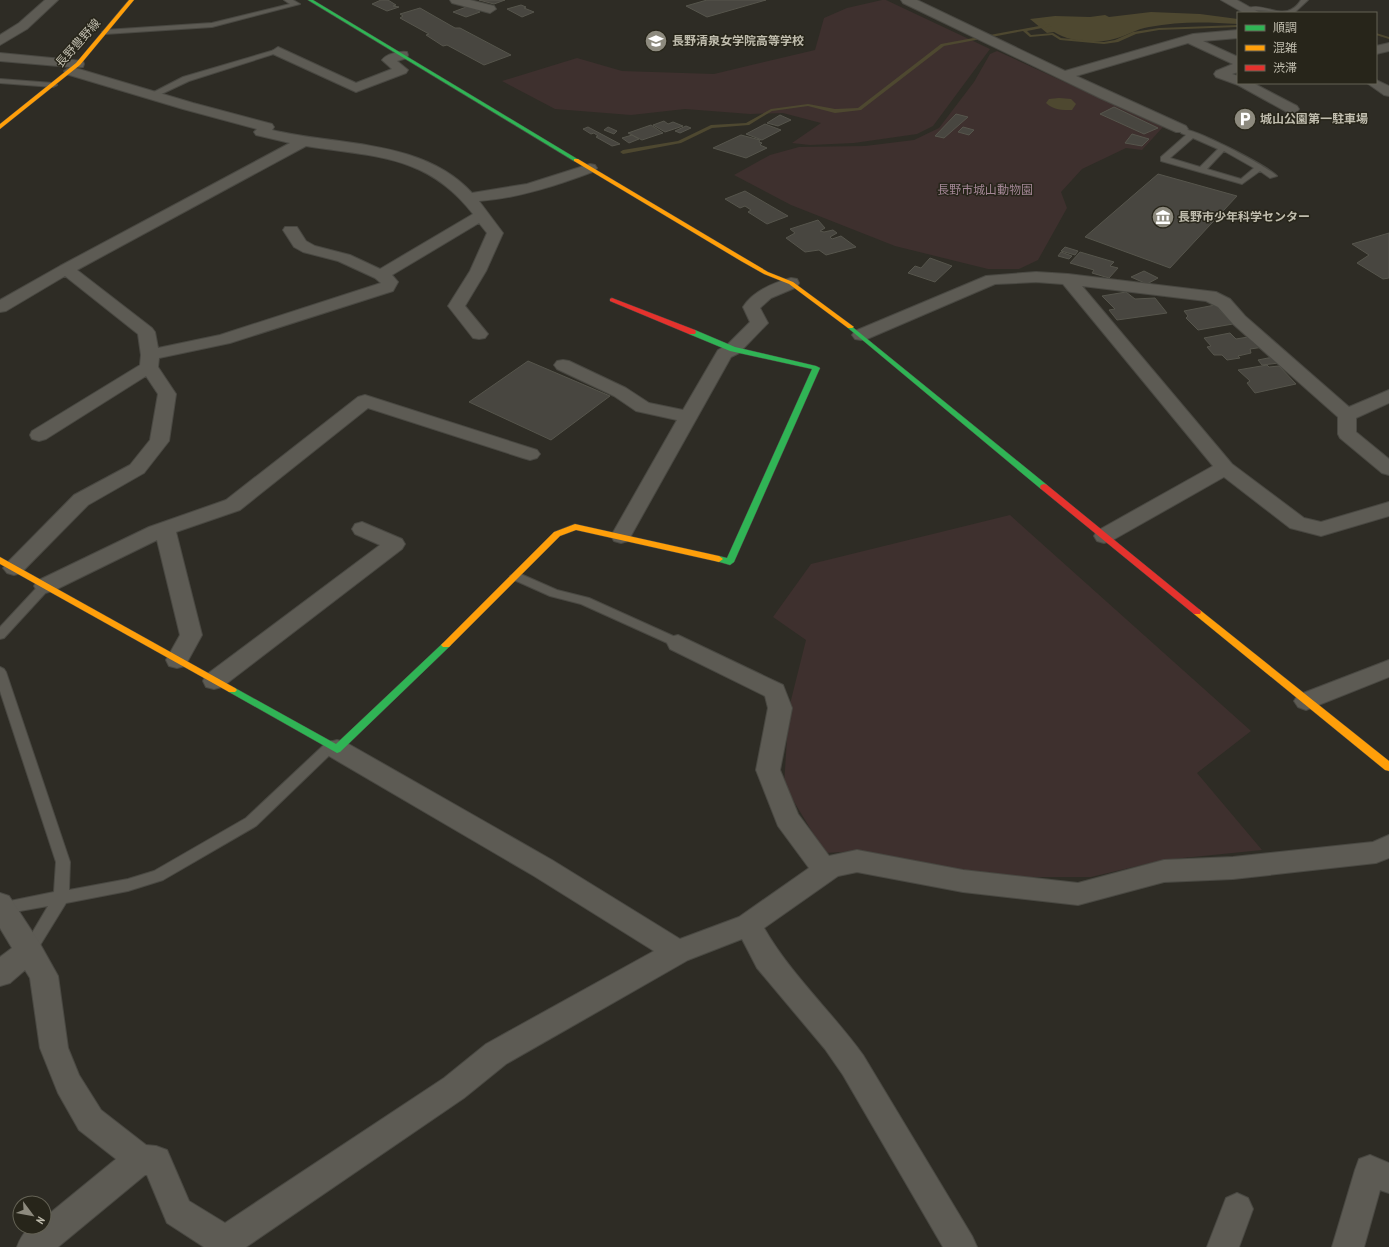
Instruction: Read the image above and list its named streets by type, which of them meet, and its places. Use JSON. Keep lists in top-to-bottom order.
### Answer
{
  "streets": {
    "street": ["長野豊野線"]
  },
  "parks": ["長野市城山動物園"],
  "places": {
    "school or university": ["長野清泉女学院高等学校"],
    "parking": ["城山公園第一駐車場"],
    "museum": ["長野市少年科学センター"]
  },
  "legend": ["順調", "混雑", "渋滞"],
  "north": "bottom right"
}
